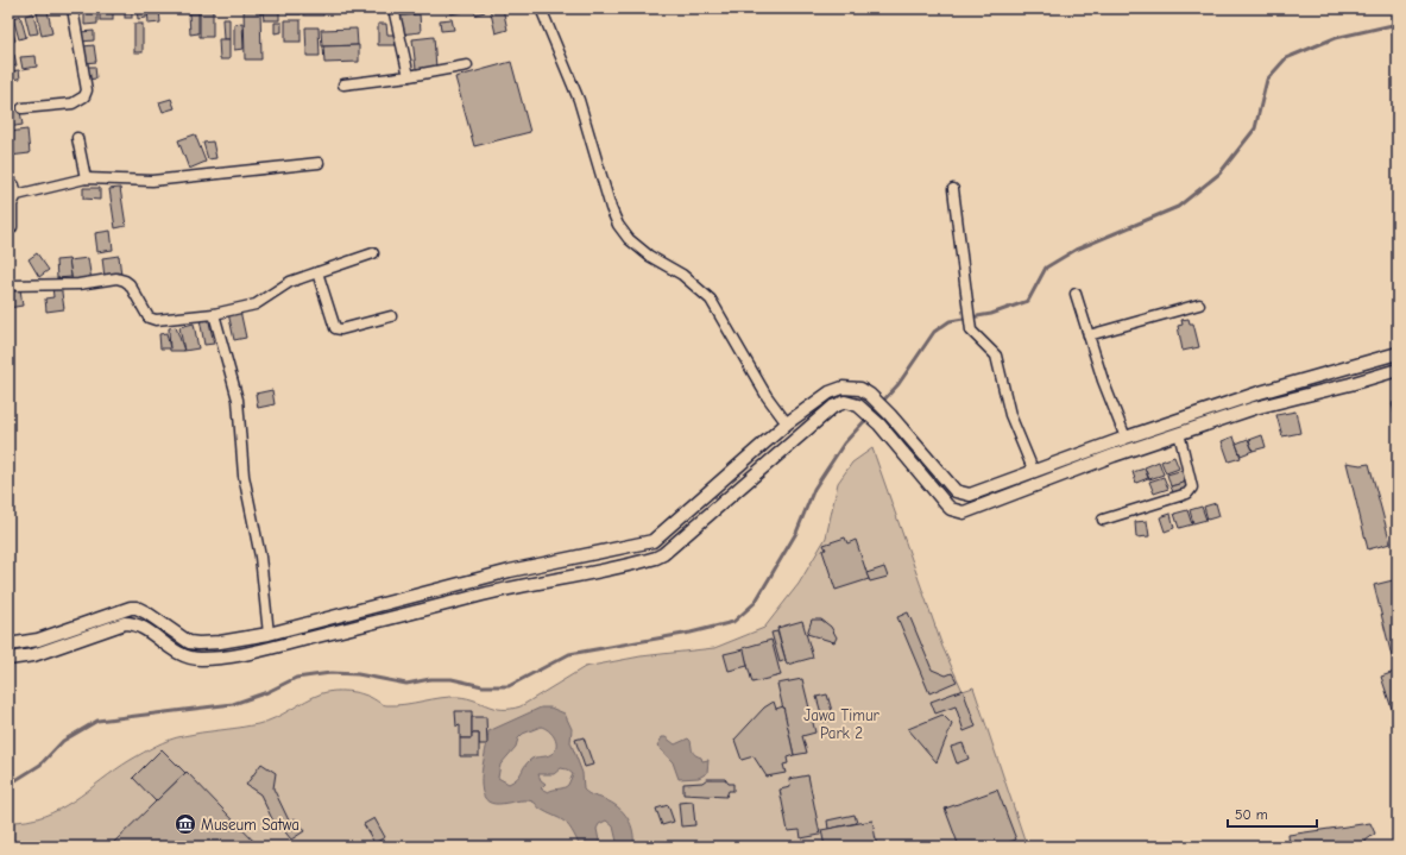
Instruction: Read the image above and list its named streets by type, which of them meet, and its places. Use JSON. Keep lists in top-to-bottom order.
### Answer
{
  "parks": ["Jawa Timur Park 2"],
  "places": {
    "museum": ["Museum Satwa"]
  },
  "scale_bar": "50 m"
}
